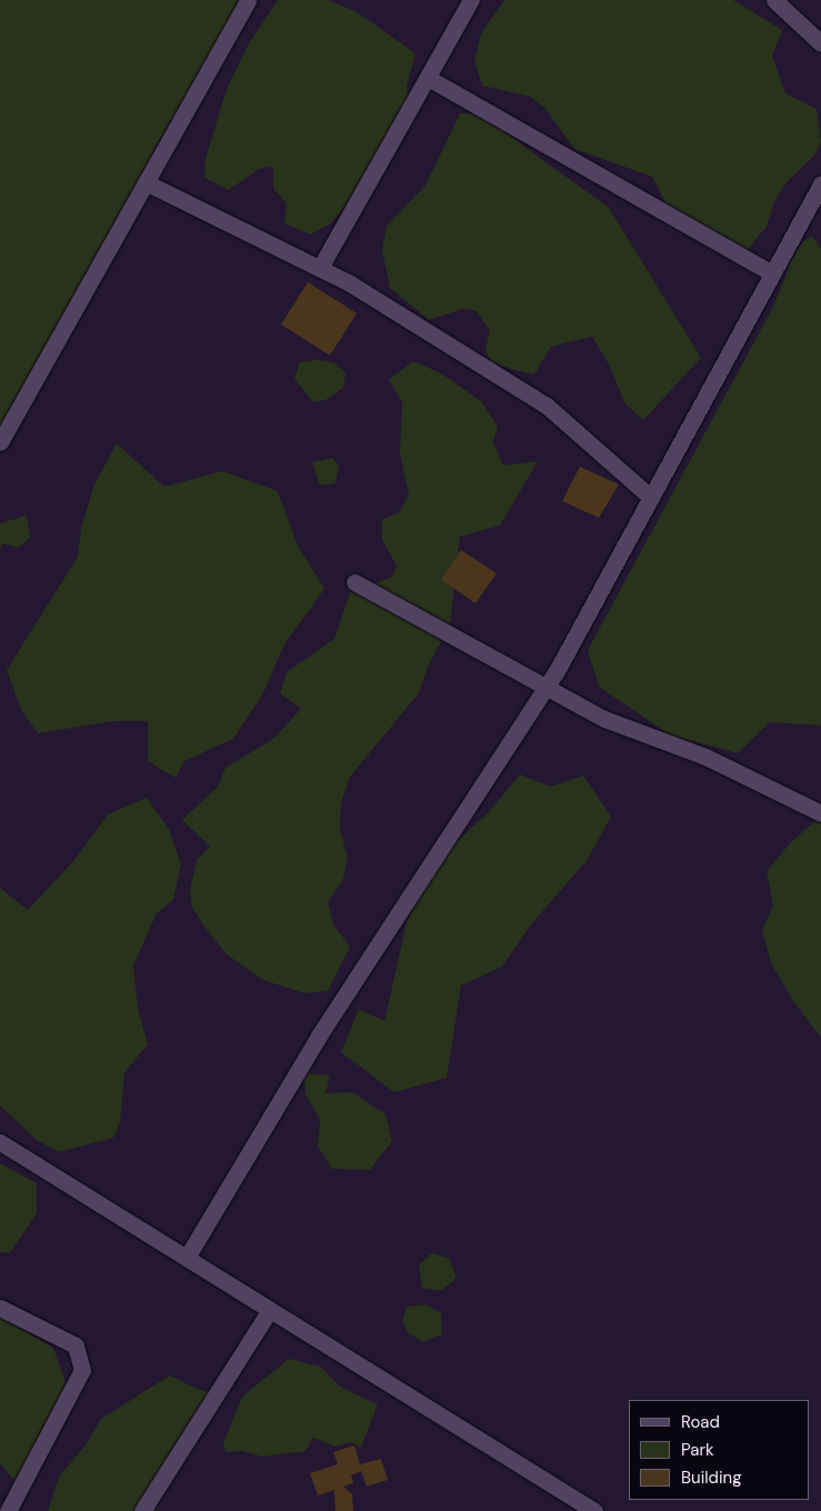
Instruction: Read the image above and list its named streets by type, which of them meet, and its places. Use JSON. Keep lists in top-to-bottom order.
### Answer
{
  "legend": ["Road", "Park", "Building"]
}
